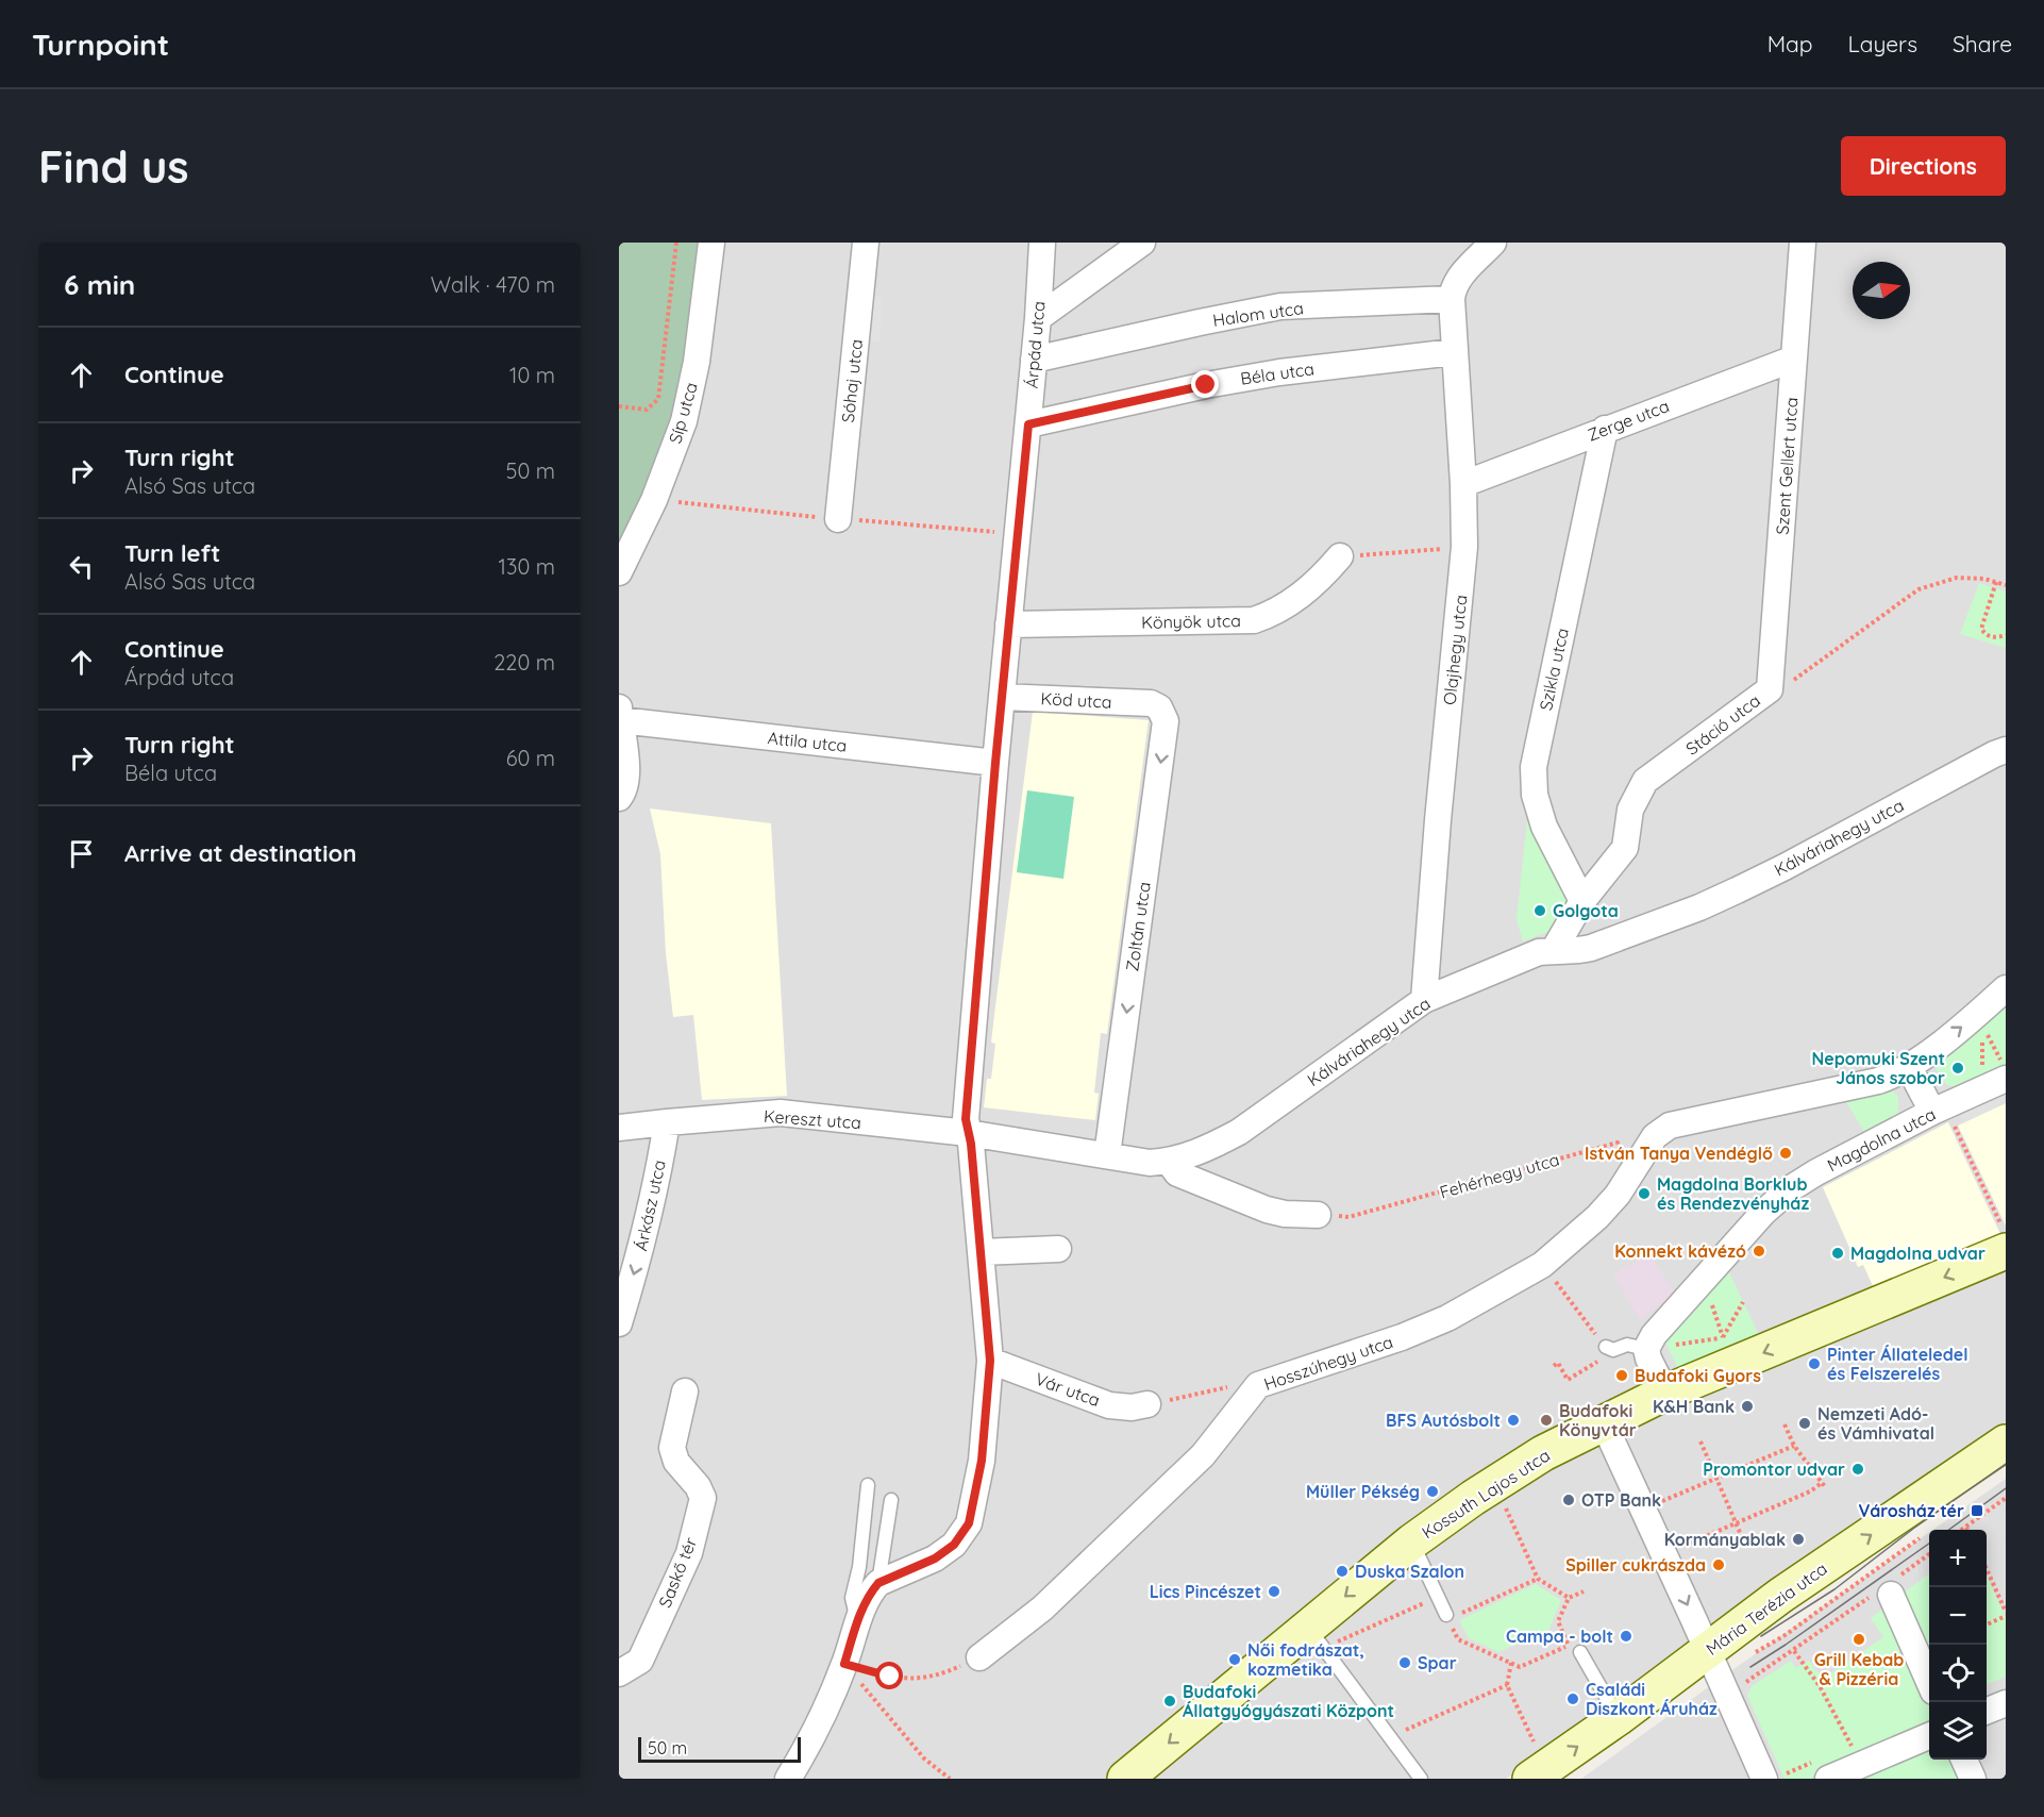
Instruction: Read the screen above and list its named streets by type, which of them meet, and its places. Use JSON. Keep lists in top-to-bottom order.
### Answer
{
  "streets": {
    "main road": ["Kossuth Lajos utca", "Mária Terézia utca"],
    "street": [
      "Halom utca",
      "Árpád utca",
      "Béla utca",
      "Sóhaj utca",
      "Síp utca",
      "Zerge utca",
      "Szent Gellért utca",
      "Könyök utca",
      "Olajhegy utca",
      "Szikla utca",
      "Köd utca",
      "Stáció utca",
      "Attila utca",
      "Kálváriahegy utca",
      "Zoltán utca",
      "Kereszt utca",
      "Magdolna utca",
      "Árkász utca",
      "Hosszúhegy utca",
      "Vár utca",
      "Saskő tér"
    ],
    "path": ["Fehérhegy utca"]
  },
  "crossings": [
    ["Halom utca", "Árpád utca"],
    ["Halom utca", "Olajhegy utca"],
    ["Árpád utca", "Béla utca"],
    ["Árpád utca", "Könyök utca"],
    ["Árpád utca", "Köd utca"],
    ["Árpád utca", "Attila utca"],
    ["Árpád utca", "Kálváriahegy utca"],
    ["Árpád utca", "Kereszt utca"],
    ["Árpád utca", "Vár utca"],
    ["Béla utca", "Olajhegy utca"],
    ["Zerge utca", "Szent Gellért utca"],
    ["Zerge utca", "Olajhegy utca"],
    ["Zerge utca", "Szikla utca"],
    ["Szent Gellért utca", "Stáció utca"],
    ["Olajhegy utca", "Kálváriahegy utca"],
    ["Szikla utca", "Stáció utca"],
    ["Köd utca", "Zoltán utca"],
    ["Stáció utca", "Kálváriahegy utca"],
    ["Kálváriahegy utca", "Zoltán utca"],
    ["Kálváriahegy utca", "Kereszt utca"],
    ["Kereszt utca", "Árkász utca"],
    ["Fehérhegy utca", "Hosszúhegy utca"]
  ],
  "one_way": [
    "Zoltán utca",
    "Árkász utca",
    "Kossuth Lajos utca",
    "Mária Terézia utca"
  ],
  "places": {
    "other": [
      "Golgota",
      "Nepomuki Szent János szobor",
      "István Tanya Vendéglő",
      "Magdolna Borklub és Rendezvényház",
      "Konnekt kávézó",
      "Magdolna udvar",
      "Pinter Állateledel és Felszerelés",
      "Budafoki Gyors",
      "K&H Bank",
      "BFS Autósbolt",
      "Budafoki Könyvtár",
      "Nemzeti Adó- és Vámhivatal",
      "Promontor udvar",
      "Müller Pékség",
      "OTP Bank",
      "Kormányablak",
      "Spiller cukrászda",
      "Duska Szalon",
      "Lics Pincészet",
      "Campa - bolt",
      "Grill Kebab & Pizzéria",
      "Női fodrászat, kozmetika",
      "Spar",
      "Családi Diszkont Áruház",
      "Budafoki Állatgyógyászati Központ"
    ],
    "transit": ["Városház tér"]
  },
  "scale_bar": "50 m",
  "north": "right",
  "page": {
    "header": "Turnpoint",
    "nav": ["Map", "Layers", "Share"],
    "buttons": "Directions",
    "title": "Find us",
    "heading": ["6 min", "Walk · 470 m"],
    "list": [
      ["Continue", "10 m"],
      ["Turn right", "Alsó Sas utca", "50 m"],
      ["Turn left", "Alsó Sas utca", "130 m"],
      ["Continue", "Árpád utca", "220 m"],
      ["Turn right", "Béla utca", "60 m"],
      "Arrive at destination"
    ],
    "map_buttons": ["+", "−"],
    "scale": "50 m"
  }
}
